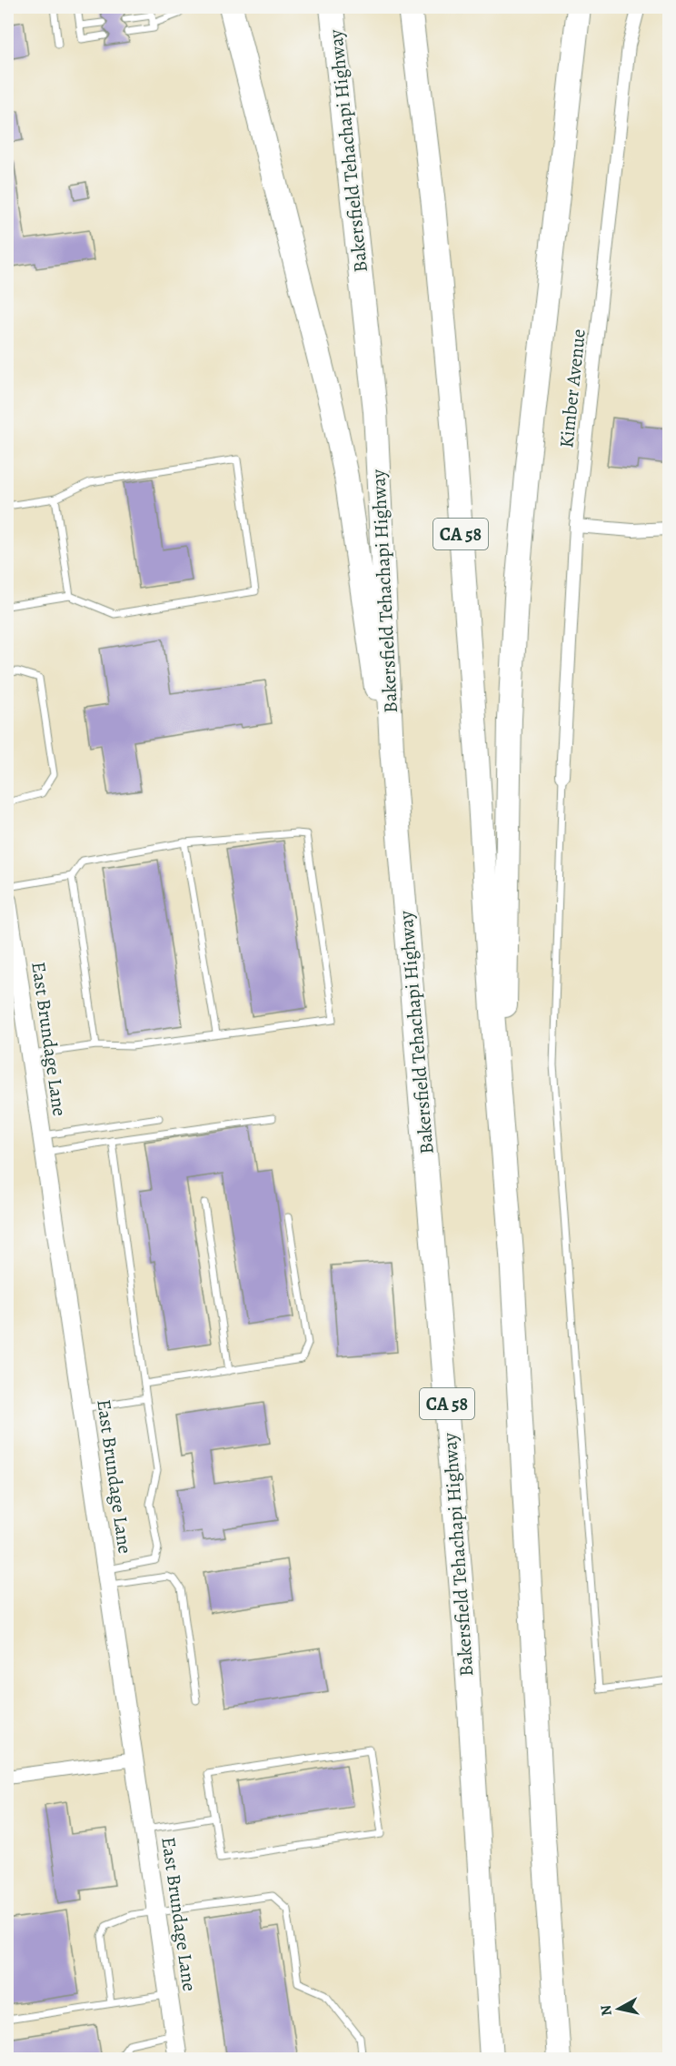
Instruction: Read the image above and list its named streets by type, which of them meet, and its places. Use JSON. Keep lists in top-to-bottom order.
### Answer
{
  "streets": {
    "highway": ["Bakersfield Tehachapi Highway", "CA 58"],
    "main road": ["East Brundage Lane"],
    "street": ["Kimber Avenue"]
  },
  "north": "left"
}
